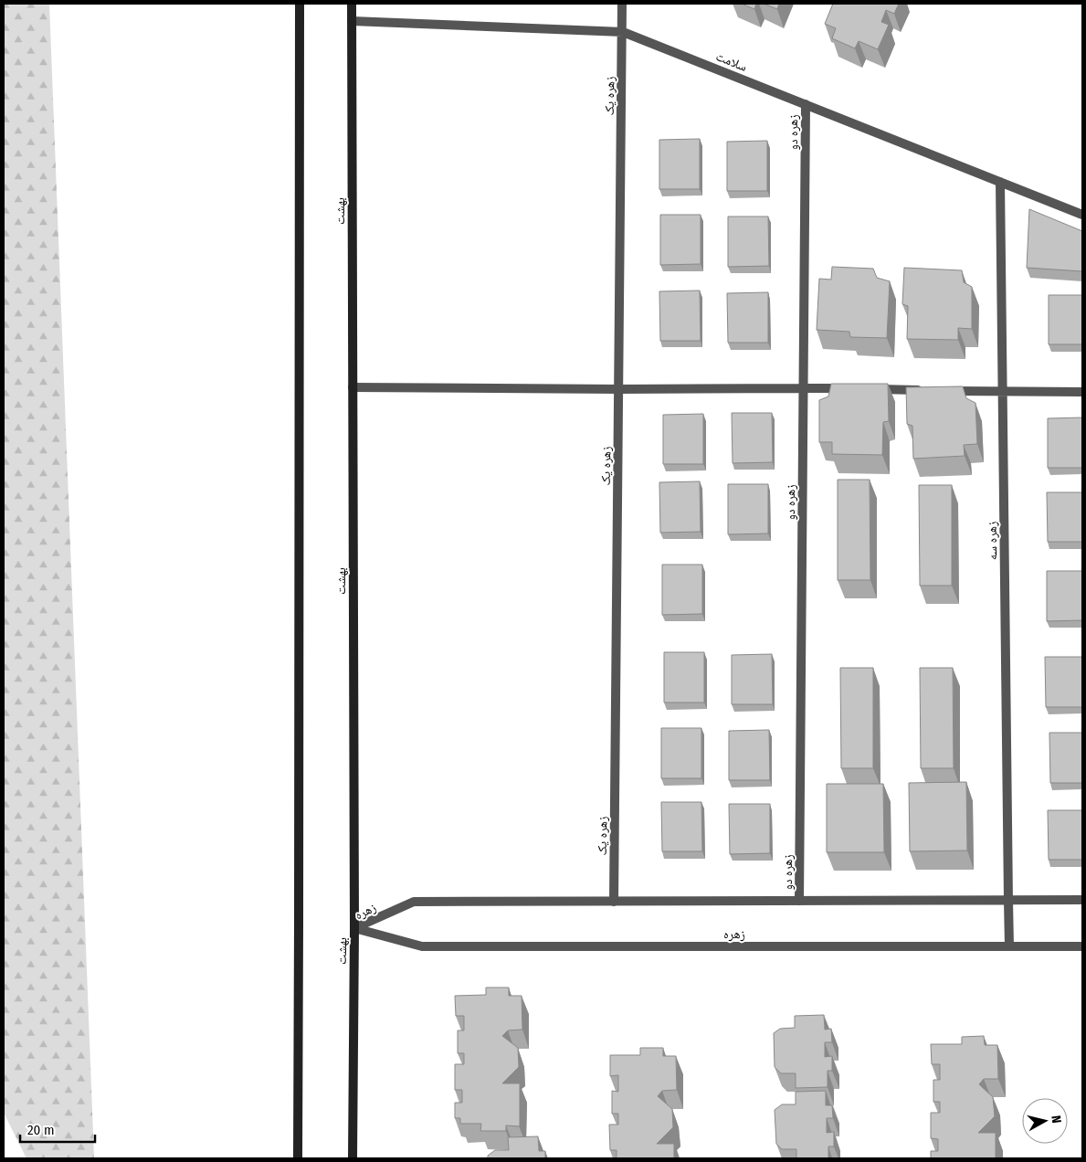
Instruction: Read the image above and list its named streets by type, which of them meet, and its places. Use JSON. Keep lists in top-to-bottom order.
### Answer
{
  "streets": {
    "main road": ["بهشت"],
    "street": [
      "سلامت",
      "زهره یک",
      "زهره دو",
      "زهره سه",
      "زهره"
    ]
  },
  "crossings": [
    ["سلامت", "زهره یک"],
    ["سلامت", "زهره دو"],
    ["سلامت", "بهشت"],
    ["سلامت", "زهره سه"],
    ["زهره یک", "زهره"],
    ["زهره دو", "زهره"],
    ["بهشت", "زهره"],
    ["زهره سه", "زهره"]
  ],
  "scale_bar": "20 m",
  "north": "right"
}
